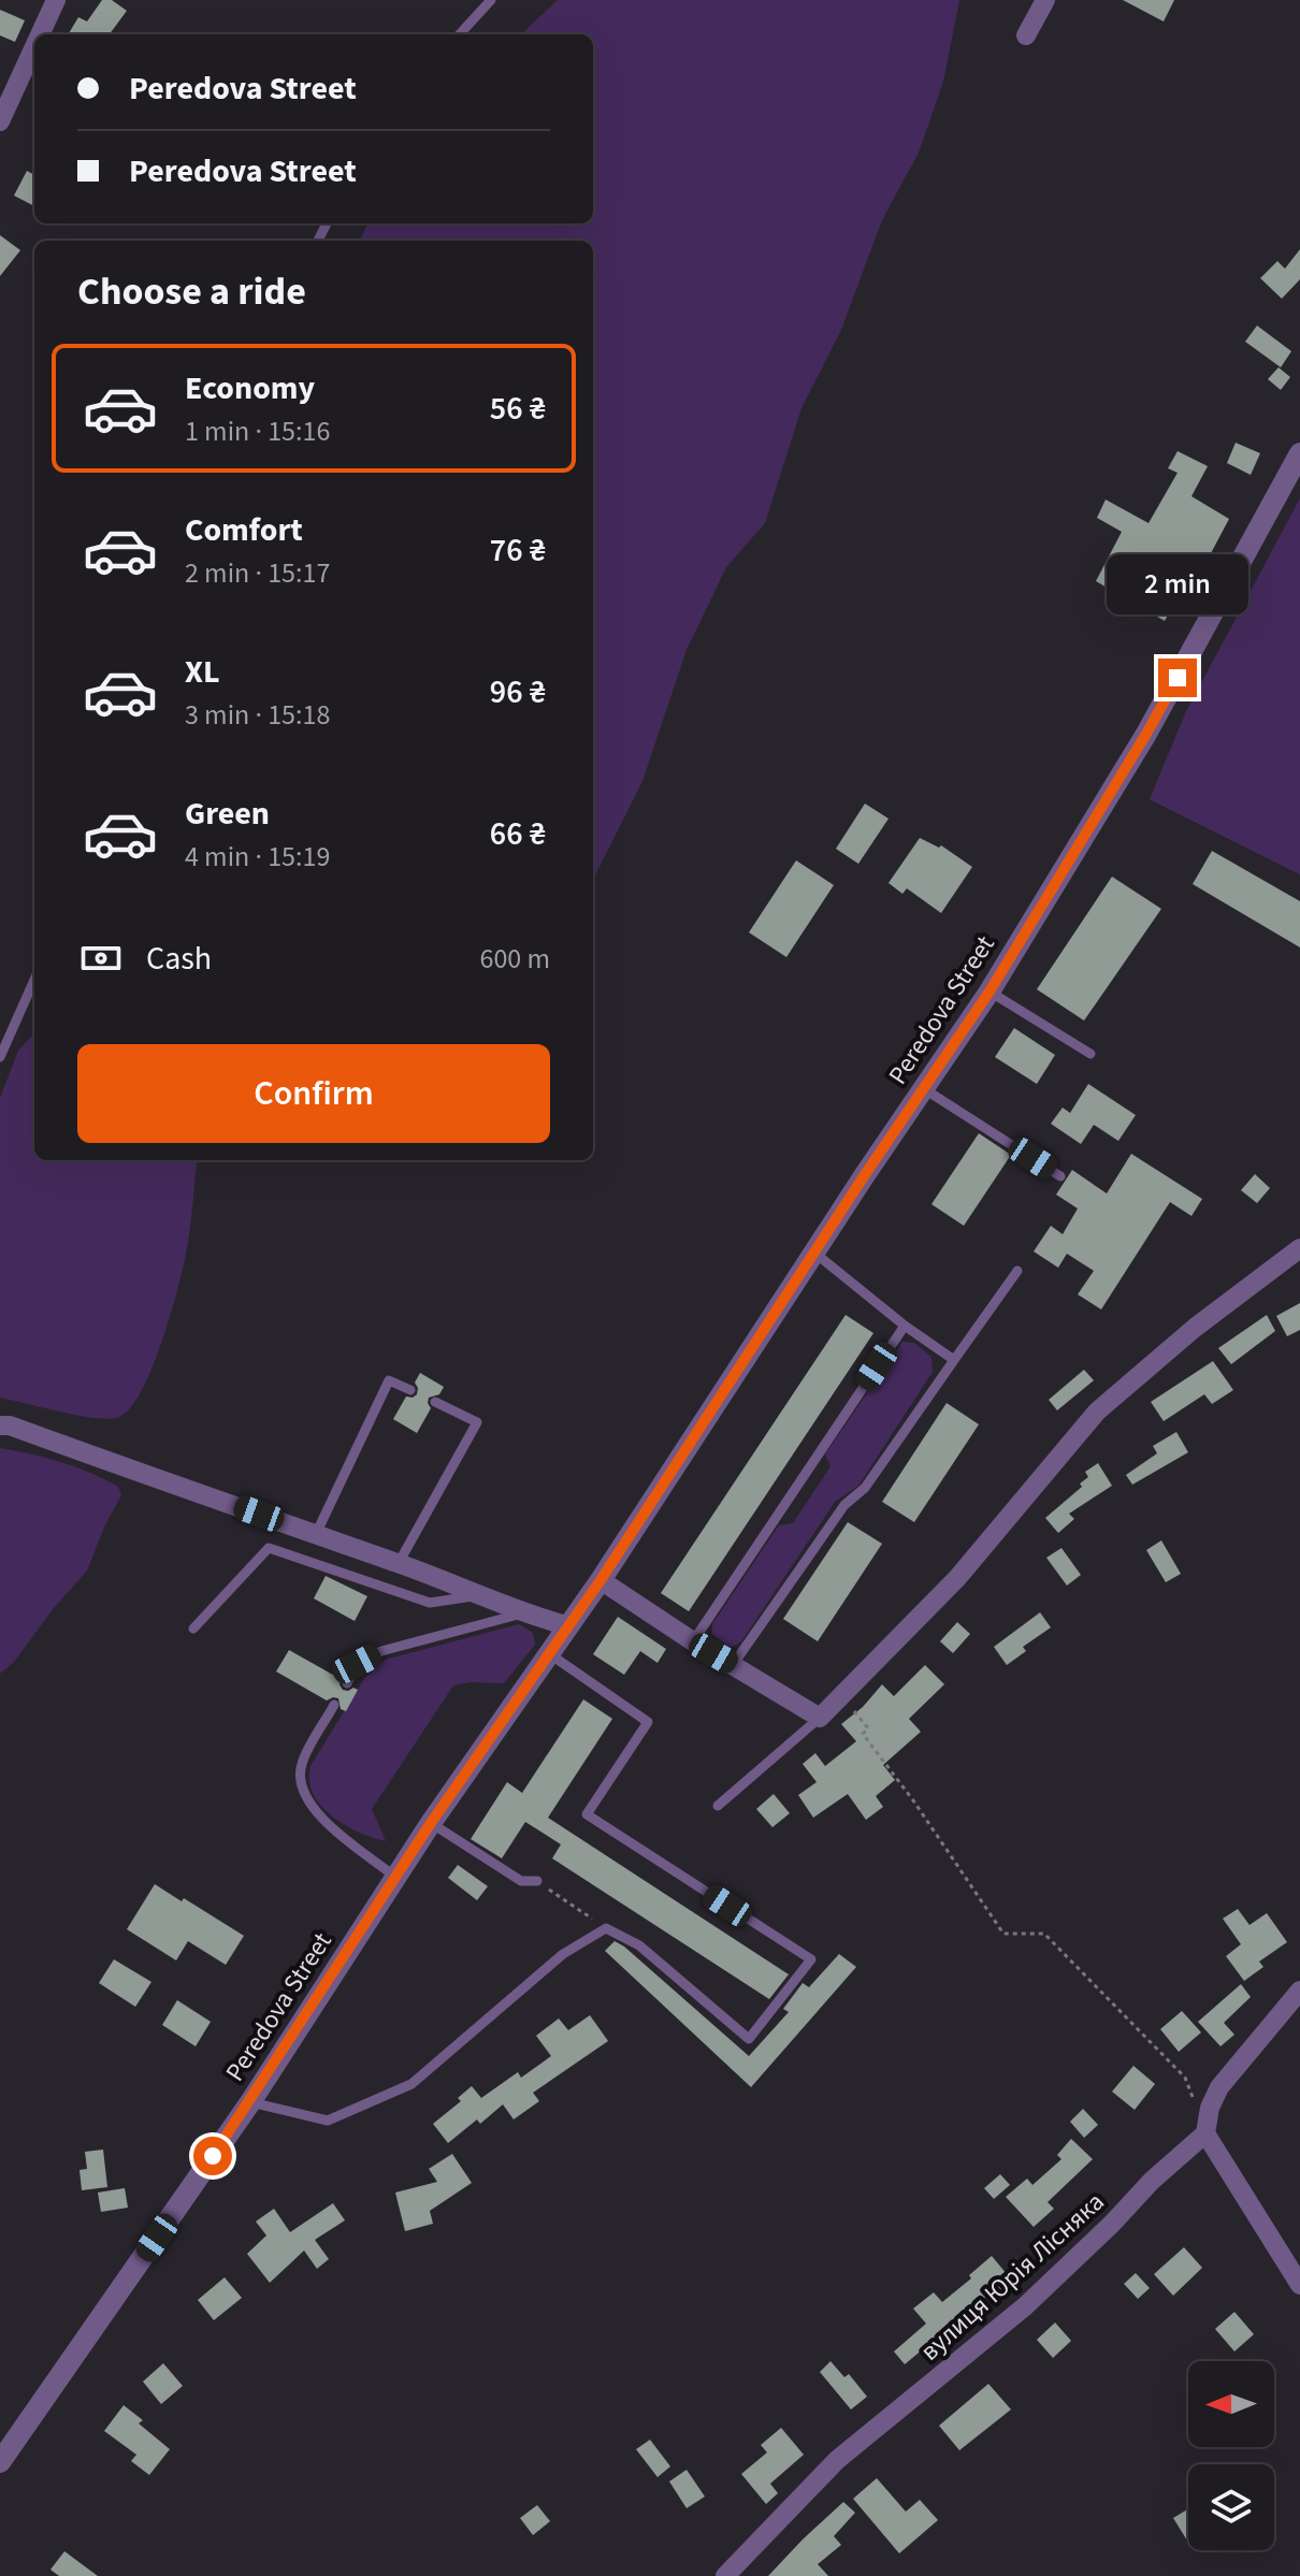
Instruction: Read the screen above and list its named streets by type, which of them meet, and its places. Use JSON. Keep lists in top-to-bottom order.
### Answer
{
  "streets": {
    "street": ["Peredova Street", "вулиця Юрія Лісняка"]
  },
  "north": "left",
  "page": {
    "banner": ["Peredova Street", "Peredova Street"],
    "heading": "Choose a ride",
    "list": [
      {
        "name": "Economy",
        "note": "1 min · 15:16",
        "value": "56 ₴"
      },
      {
        "name": "Comfort",
        "note": "2 min · 15:17",
        "value": "76 ₴"
      },
      {
        "name": "XL",
        "note": "3 min · 15:18",
        "value": "96 ₴"
      },
      {
        "name": "Green",
        "note": "4 min · 15:19",
        "value": "66 ₴"
      }
    ],
    "bubble": "2 min",
    "pay": ["Cash", "600 m"],
    "buttons": "Confirm"
  }
}
